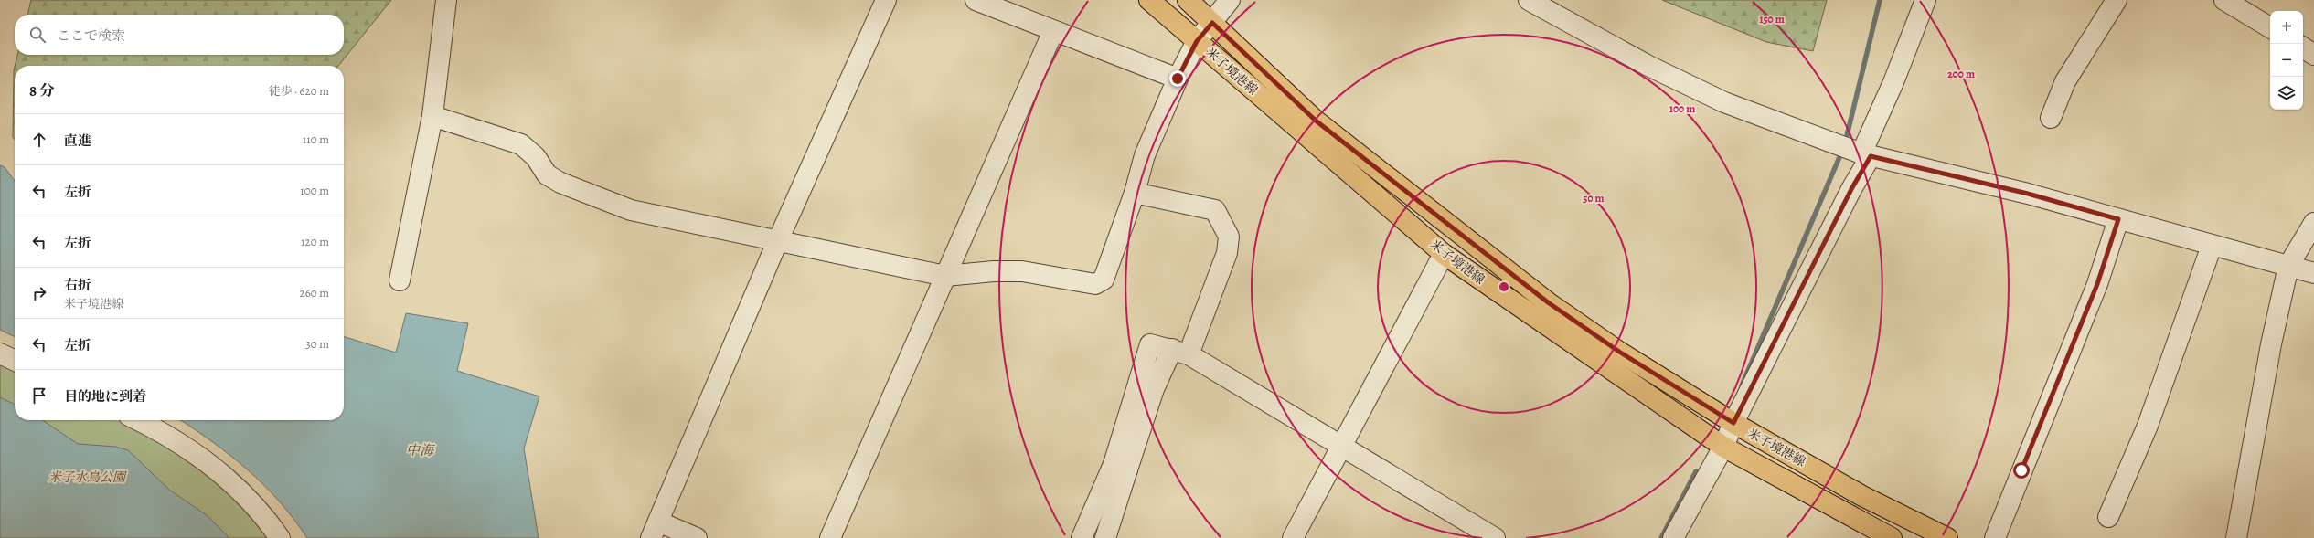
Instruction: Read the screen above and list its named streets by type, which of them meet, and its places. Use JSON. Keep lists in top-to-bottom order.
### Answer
{
  "streets": {
    "main road": ["米子境港線"]
  },
  "water": ["中海"],
  "parks": ["米子水鳥公園"],
  "page": {
    "map_buttons": ["+", "−"],
    "search": "ここで検索",
    "heading": ["8 分", "徒歩 · 620 m"],
    "list": [
      ["直進", "110 m"],
      ["左折", "100 m"],
      ["左折", "120 m"],
      ["右折", "米子境港線", "260 m"],
      ["左折", "30 m"],
      "目的地に到着"
    ]
  },
  "rings": [
    "150 m",
    "200 m",
    "100 m",
    "50 m"
  ]
}
